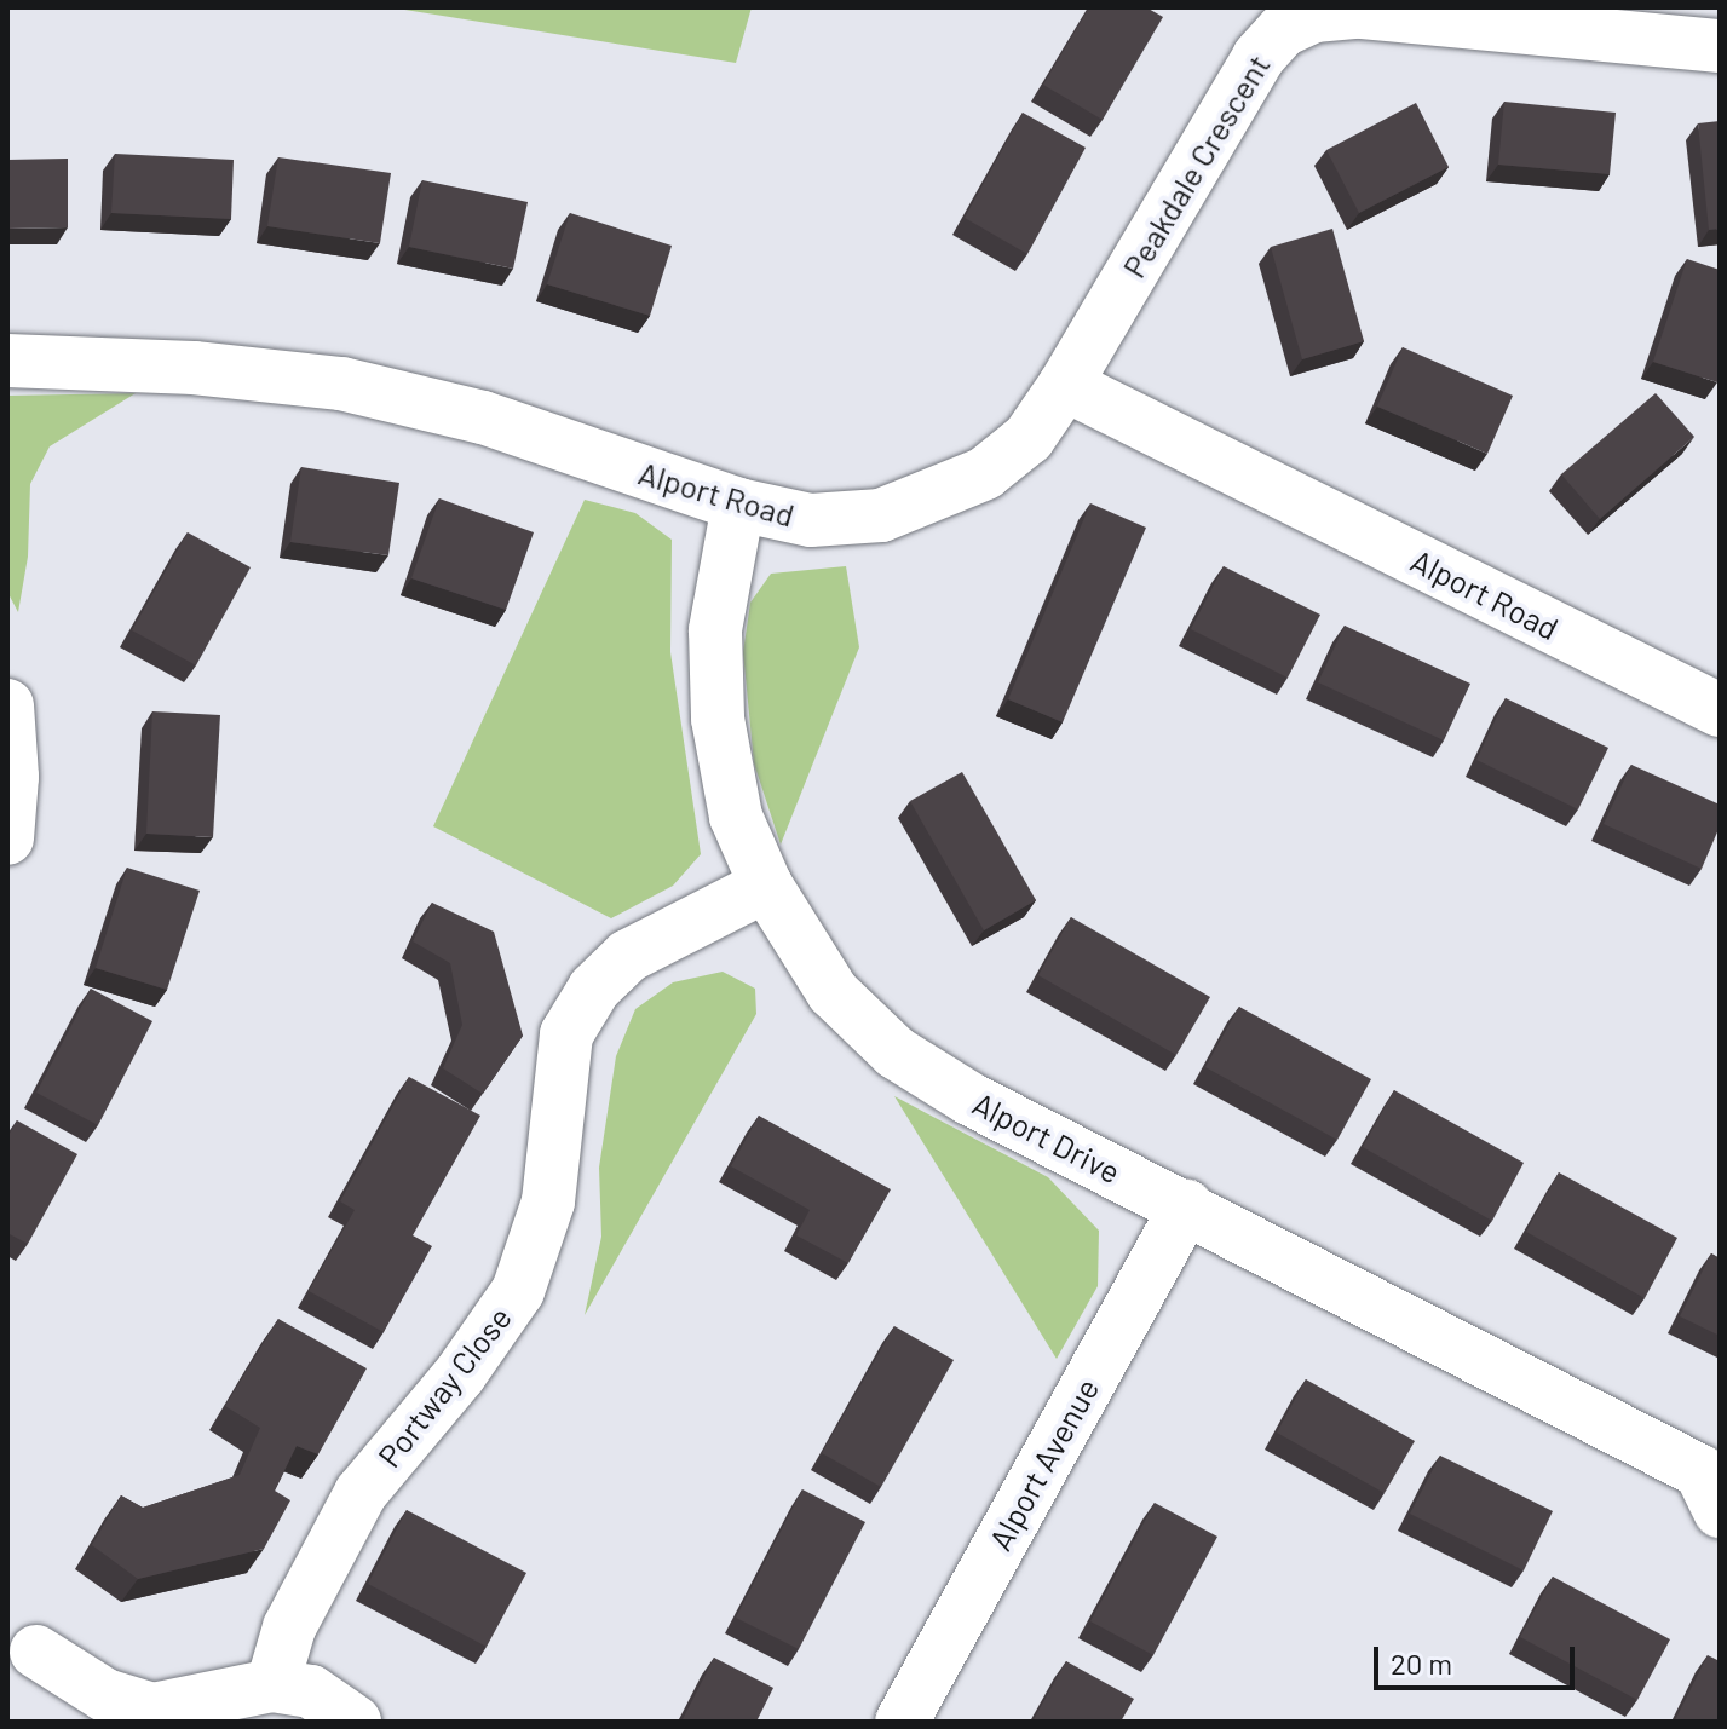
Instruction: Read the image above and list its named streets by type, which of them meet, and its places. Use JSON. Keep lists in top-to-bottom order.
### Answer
{
  "streets": {
    "street": [
      "Peakdale Crescent",
      "Alport Road",
      "Alport Drive",
      "Portway Close",
      "Alport Avenue"
    ]
  },
  "crossings": [
    ["Peakdale Crescent", "Alport Road"],
    ["Alport Road", "Alport Drive"],
    ["Alport Drive", "Portway Close"],
    ["Alport Drive", "Alport Avenue"]
  ],
  "scale_bar": "20 m"
}
